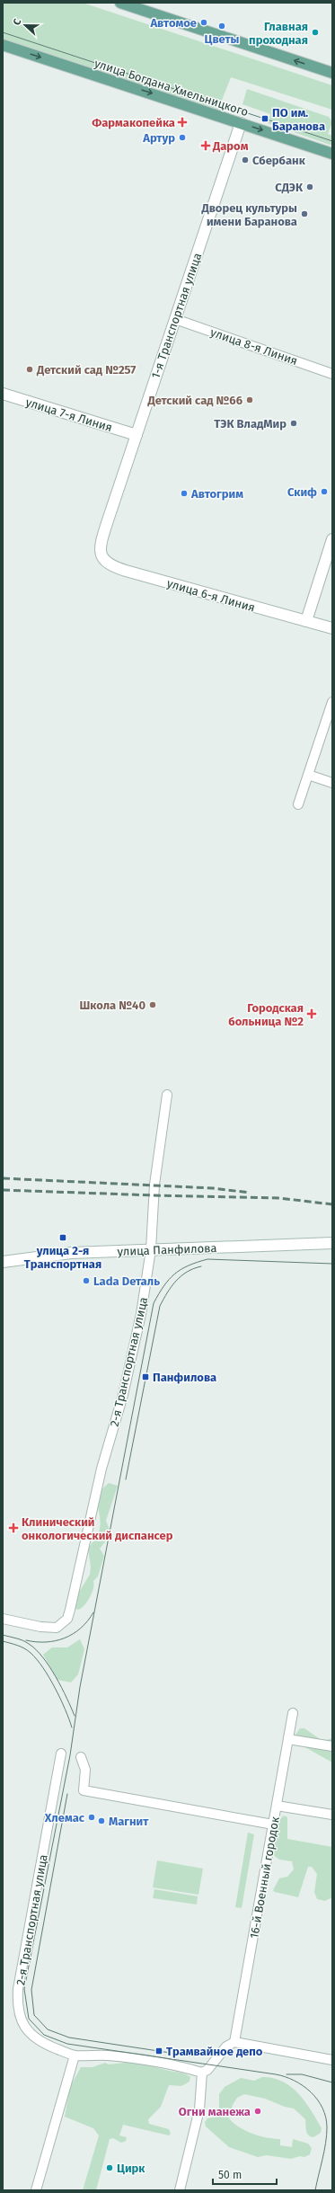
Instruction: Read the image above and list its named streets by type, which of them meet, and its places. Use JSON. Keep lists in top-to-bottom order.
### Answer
{
  "streets": {
    "main road": ["улица Богдана Хмельницкого"],
    "street": [
      "1-я Транспортная улица",
      "улица 8-я Линия",
      "улица 7-я Линия",
      "улица 6-я Линия",
      "улица Панфилова",
      "2-я Транспортная улица",
      "16-й Военный городок"
    ]
  },
  "crossings": [
    ["улица Богдана Хмельницкого", "1-я Транспортная улица"],
    ["1-я Транспортная улица", "улица 8-я Линия"],
    ["1-я Транспортная улица", "улица 7-я Линия"],
    ["1-я Транспортная улица", "улица 6-я Линия"],
    ["улица Панфилова", "2-я Транспортная улица"]
  ],
  "places": {
    "other": [
      "Автомое",
      "Цветы",
      "Главная проходная",
      "Артур",
      "Сбербанк",
      "СДЭК",
      "Дворец культуры имени Баранова",
      "Детский сад №257",
      "Детский сад №66",
      "ТЭК ВладМир",
      "Скиф",
      "Автогрим",
      "Школа №40",
      "Lada Dеталь",
      "Хлемас",
      "Магнит",
      "Огни манежа",
      "Цирк"
    ],
    "transit": [
      "ПО им. Баранова",
      "улица 2-я Транспортная",
      "Панфилова",
      "Трамвайное депо"
    ],
    "health": [
      "Фармакопейка",
      "Даром",
      "Городская больница №2",
      "Клинический онкологический диспансер"
    ]
  },
  "scale_bar": "50 m",
  "north": "left"
}
